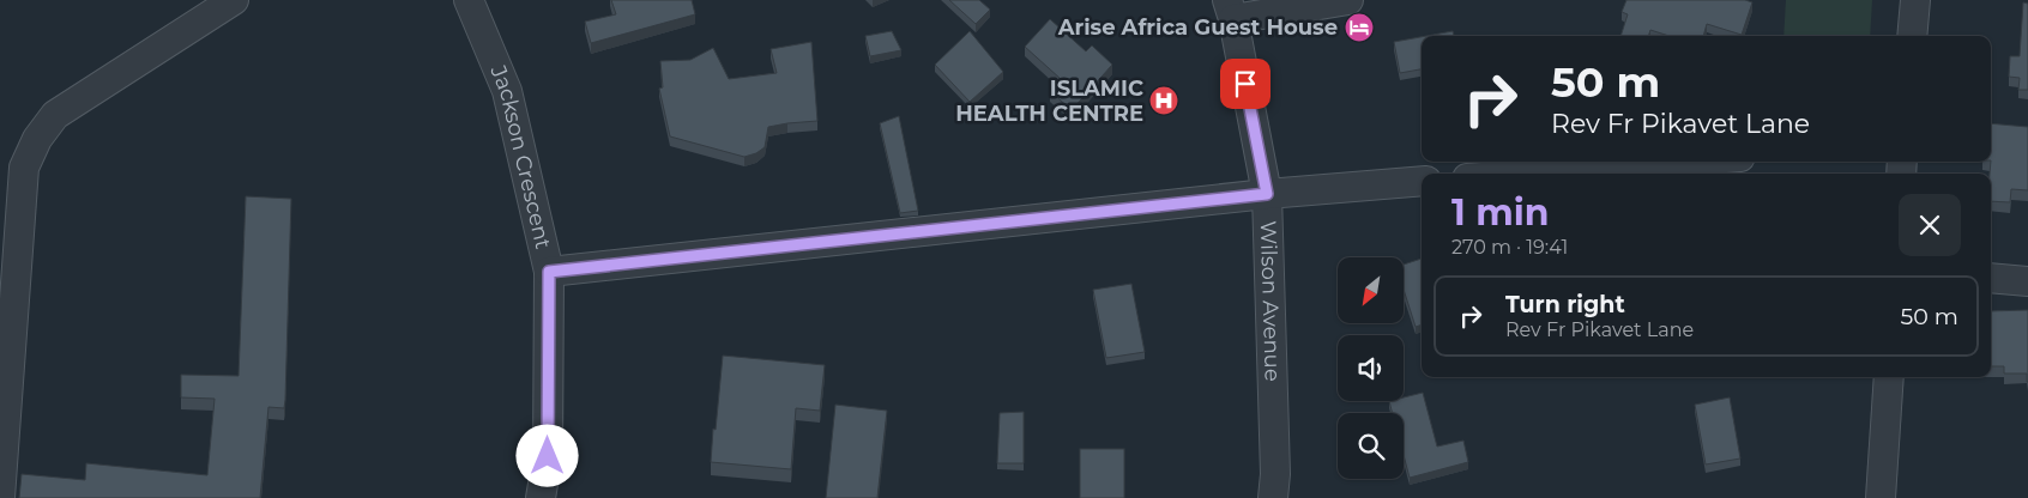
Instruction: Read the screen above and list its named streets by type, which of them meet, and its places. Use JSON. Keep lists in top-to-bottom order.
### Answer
{
  "streets": {
    "street": ["Jackson Crescent", "Wilson Avenue"]
  },
  "places": {
    "hotel": ["Arise Africa Guest House"],
    "hospital": ["ISLAMIC HEALTH CENTRE"]
  },
  "north": "bottom left",
  "page": {
    "turn": ["50 m", "Rev Fr Pikavet Lane"],
    "heading": ["1 min", "270 m · 19:41"],
    "list": [
      {
        "name": "Turn right",
        "note": "Rev Fr Pikavet Lane",
        "value": "50 m"
      }
    ]
  }
}
